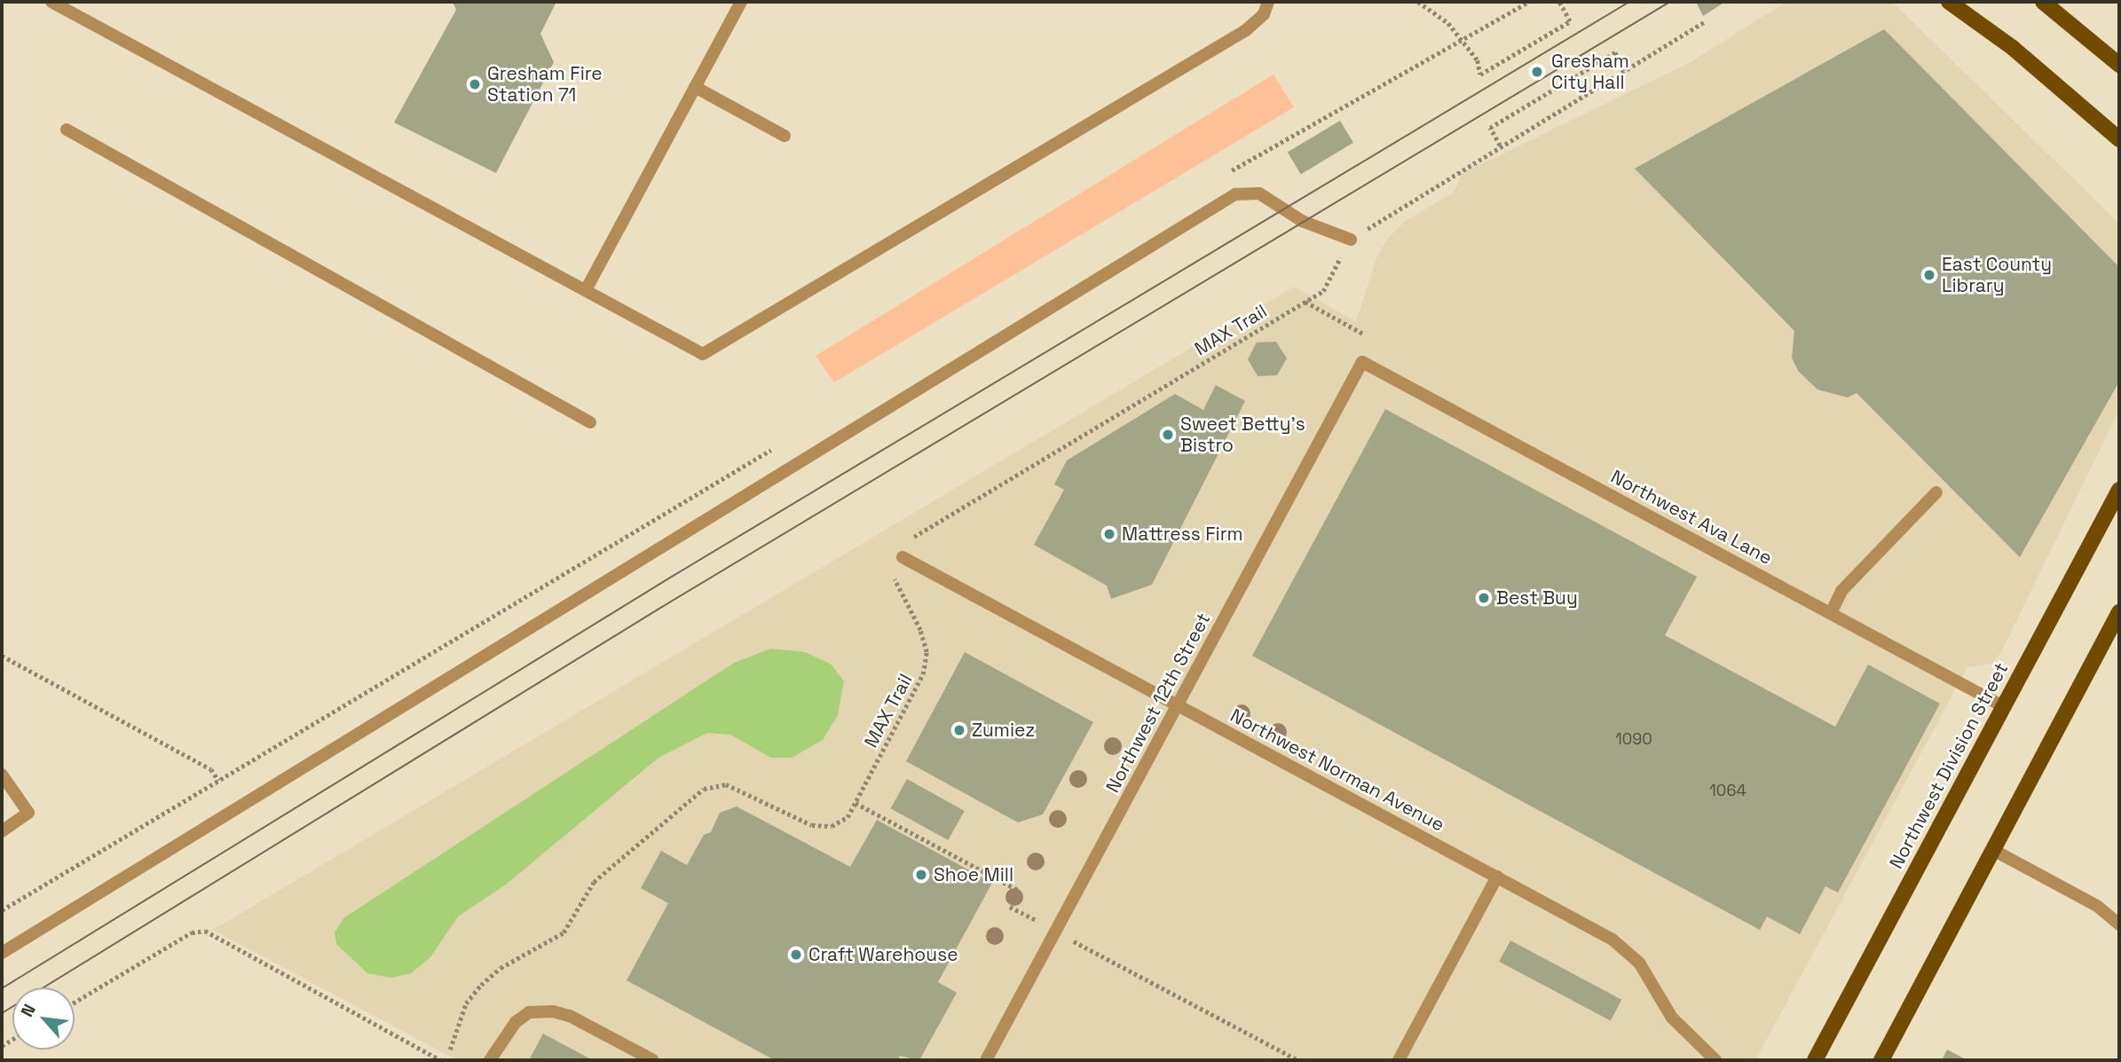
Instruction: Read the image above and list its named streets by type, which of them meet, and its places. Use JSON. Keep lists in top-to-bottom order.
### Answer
{
  "streets": {
    "main road": ["Northwest Division Street"],
    "street": ["Northwest Ava Lane", "Northwest 12th Street", "Northwest Norman Avenue"],
    "path": ["MAX Trail"]
  },
  "crossings": [
    ["MAX Trail", "Northwest Norman Avenue"],
    ["Northwest Ava Lane", "Northwest 12th Street"],
    ["Northwest Ava Lane", "Northwest Division Street"],
    ["Northwest 12th Street", "Northwest Norman Avenue"]
  ],
  "places": [
    "Gresham City Hall",
    "Gresham Fire Station 71",
    "East County Library",
    "Sweet Betty's Bistro",
    "Mattress Firm",
    "Best Buy",
    "Zumiez",
    "Shoe Mill",
    "Craft Warehouse"
  ],
  "house_numbers": ["1090", "1064"],
  "north": "top left"
}
